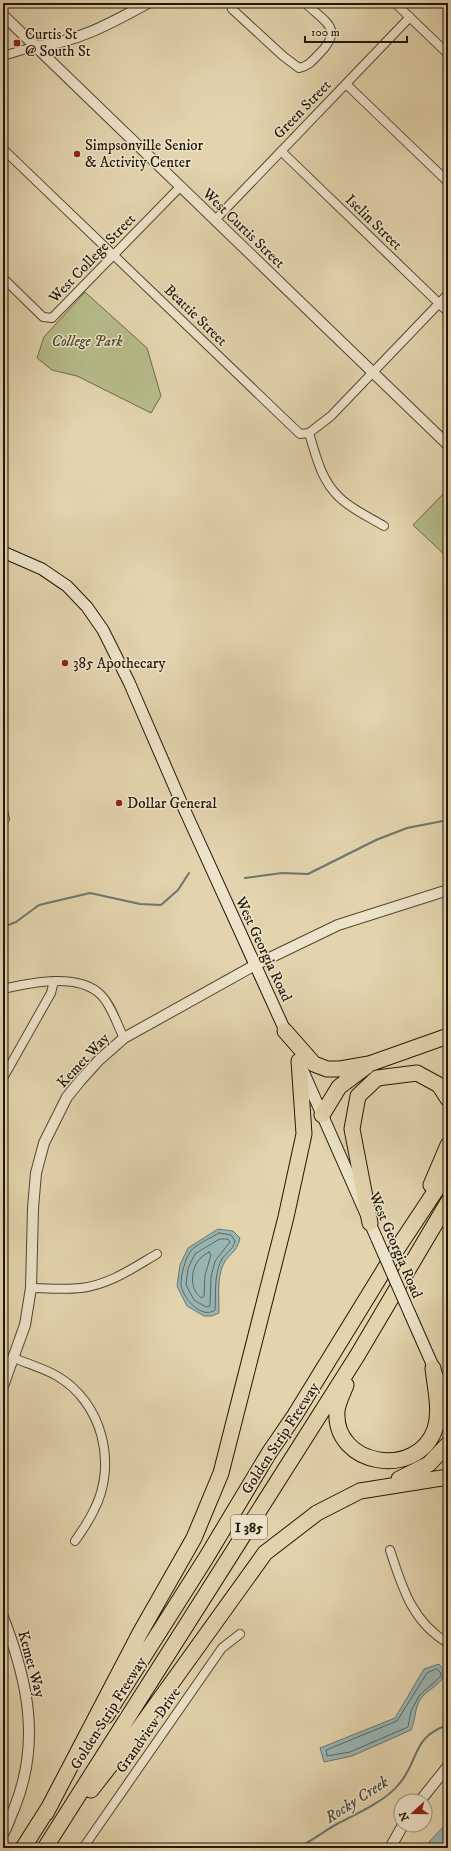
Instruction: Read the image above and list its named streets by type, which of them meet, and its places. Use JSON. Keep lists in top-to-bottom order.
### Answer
{
  "streets": {
    "highway": ["Golden Strip Freeway", "I 385"],
    "main road": ["West Georgia Road"],
    "street": [
      "Green Street",
      "Iselin Street",
      "West Curtis Street",
      "West College Street",
      "Beattie Street",
      "Kemet Way",
      "Grandview Drive"
    ]
  },
  "crossings": [
    ["Green Street", "Iselin Street"],
    ["Green Street", "West Curtis Street"],
    ["West Curtis Street", "West College Street"],
    ["West College Street", "Beattie Street"],
    ["West Georgia Road", "Kemet Way"]
  ],
  "water": ["Rocky Creek"],
  "parks": ["College Park"],
  "places": {
    "transit": ["Curtis St @ South St"],
    "other": ["Simpsonville Senior & Activity Center", "385 Apothecary", "Dollar General"]
  },
  "scale_bar": "100 m",
  "north": "left"
}
